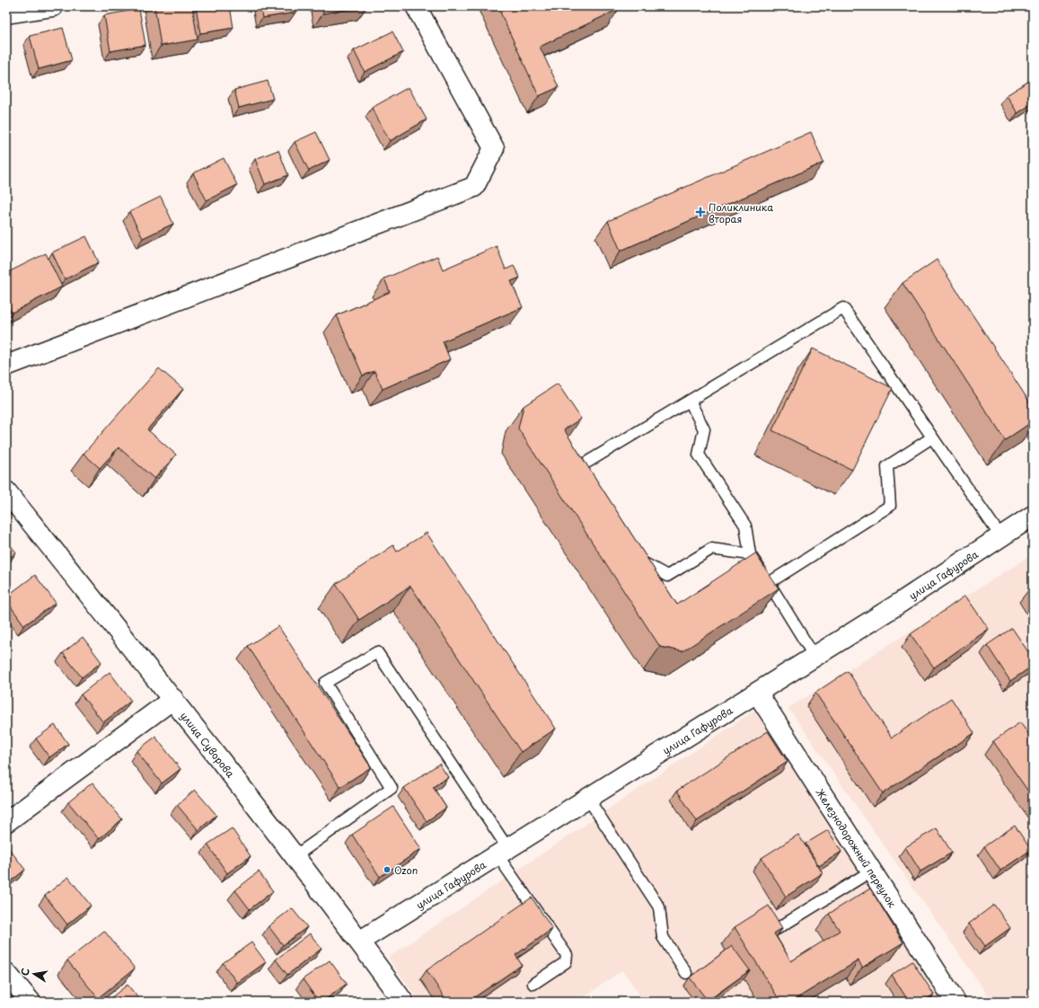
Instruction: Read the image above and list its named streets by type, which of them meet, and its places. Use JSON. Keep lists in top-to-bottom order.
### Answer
{
  "streets": {
    "street": ["улица Гафурова", "улица Суворова", "Железнодорожный переулок"]
  },
  "crossings": [
    ["улица Гафурова", "улица Суворова"],
    ["улица Гафурова", "Железнодорожный переулок"]
  ],
  "places": {
    "health": ["Поликлиника вторая"],
    "other": ["Ozon"]
  },
  "north": "left"
}
